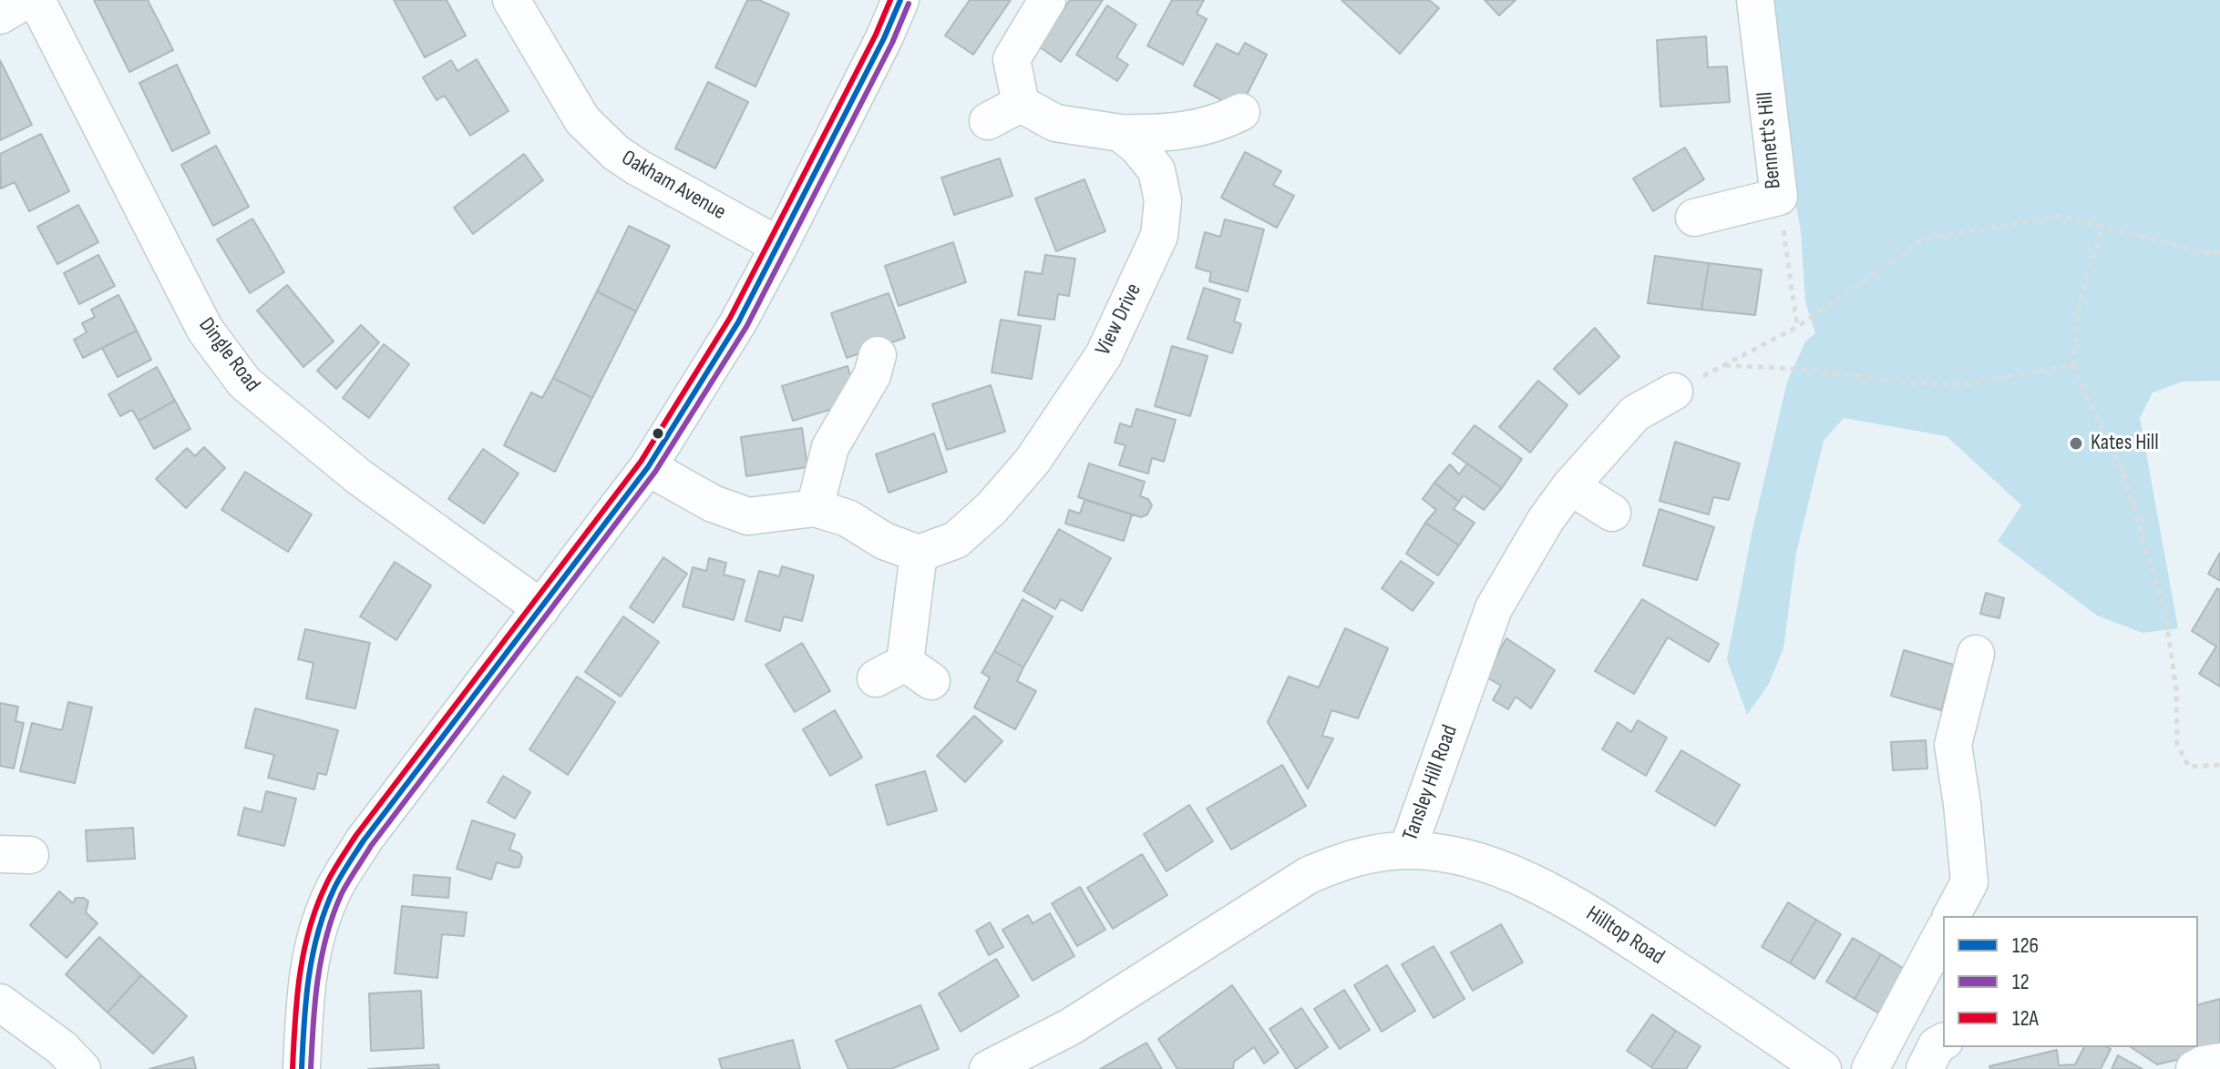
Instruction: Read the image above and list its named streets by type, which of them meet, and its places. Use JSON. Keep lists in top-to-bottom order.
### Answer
{
  "streets": {
    "street": [
      "Bennett's Hill",
      "Oakham Avenue",
      "View Drive",
      "Dingle Road",
      "Tansley Hill Road",
      "Hilltop Road"
    ]
  },
  "crossings": [
    ["Tansley Hill Road", "Hilltop Road"]
  ],
  "places": ["Kates Hill"],
  "lines": ["transit line 126", "transit line 12A", "transit line 12"],
  "legend": ["126", "12", "12A"]
}
